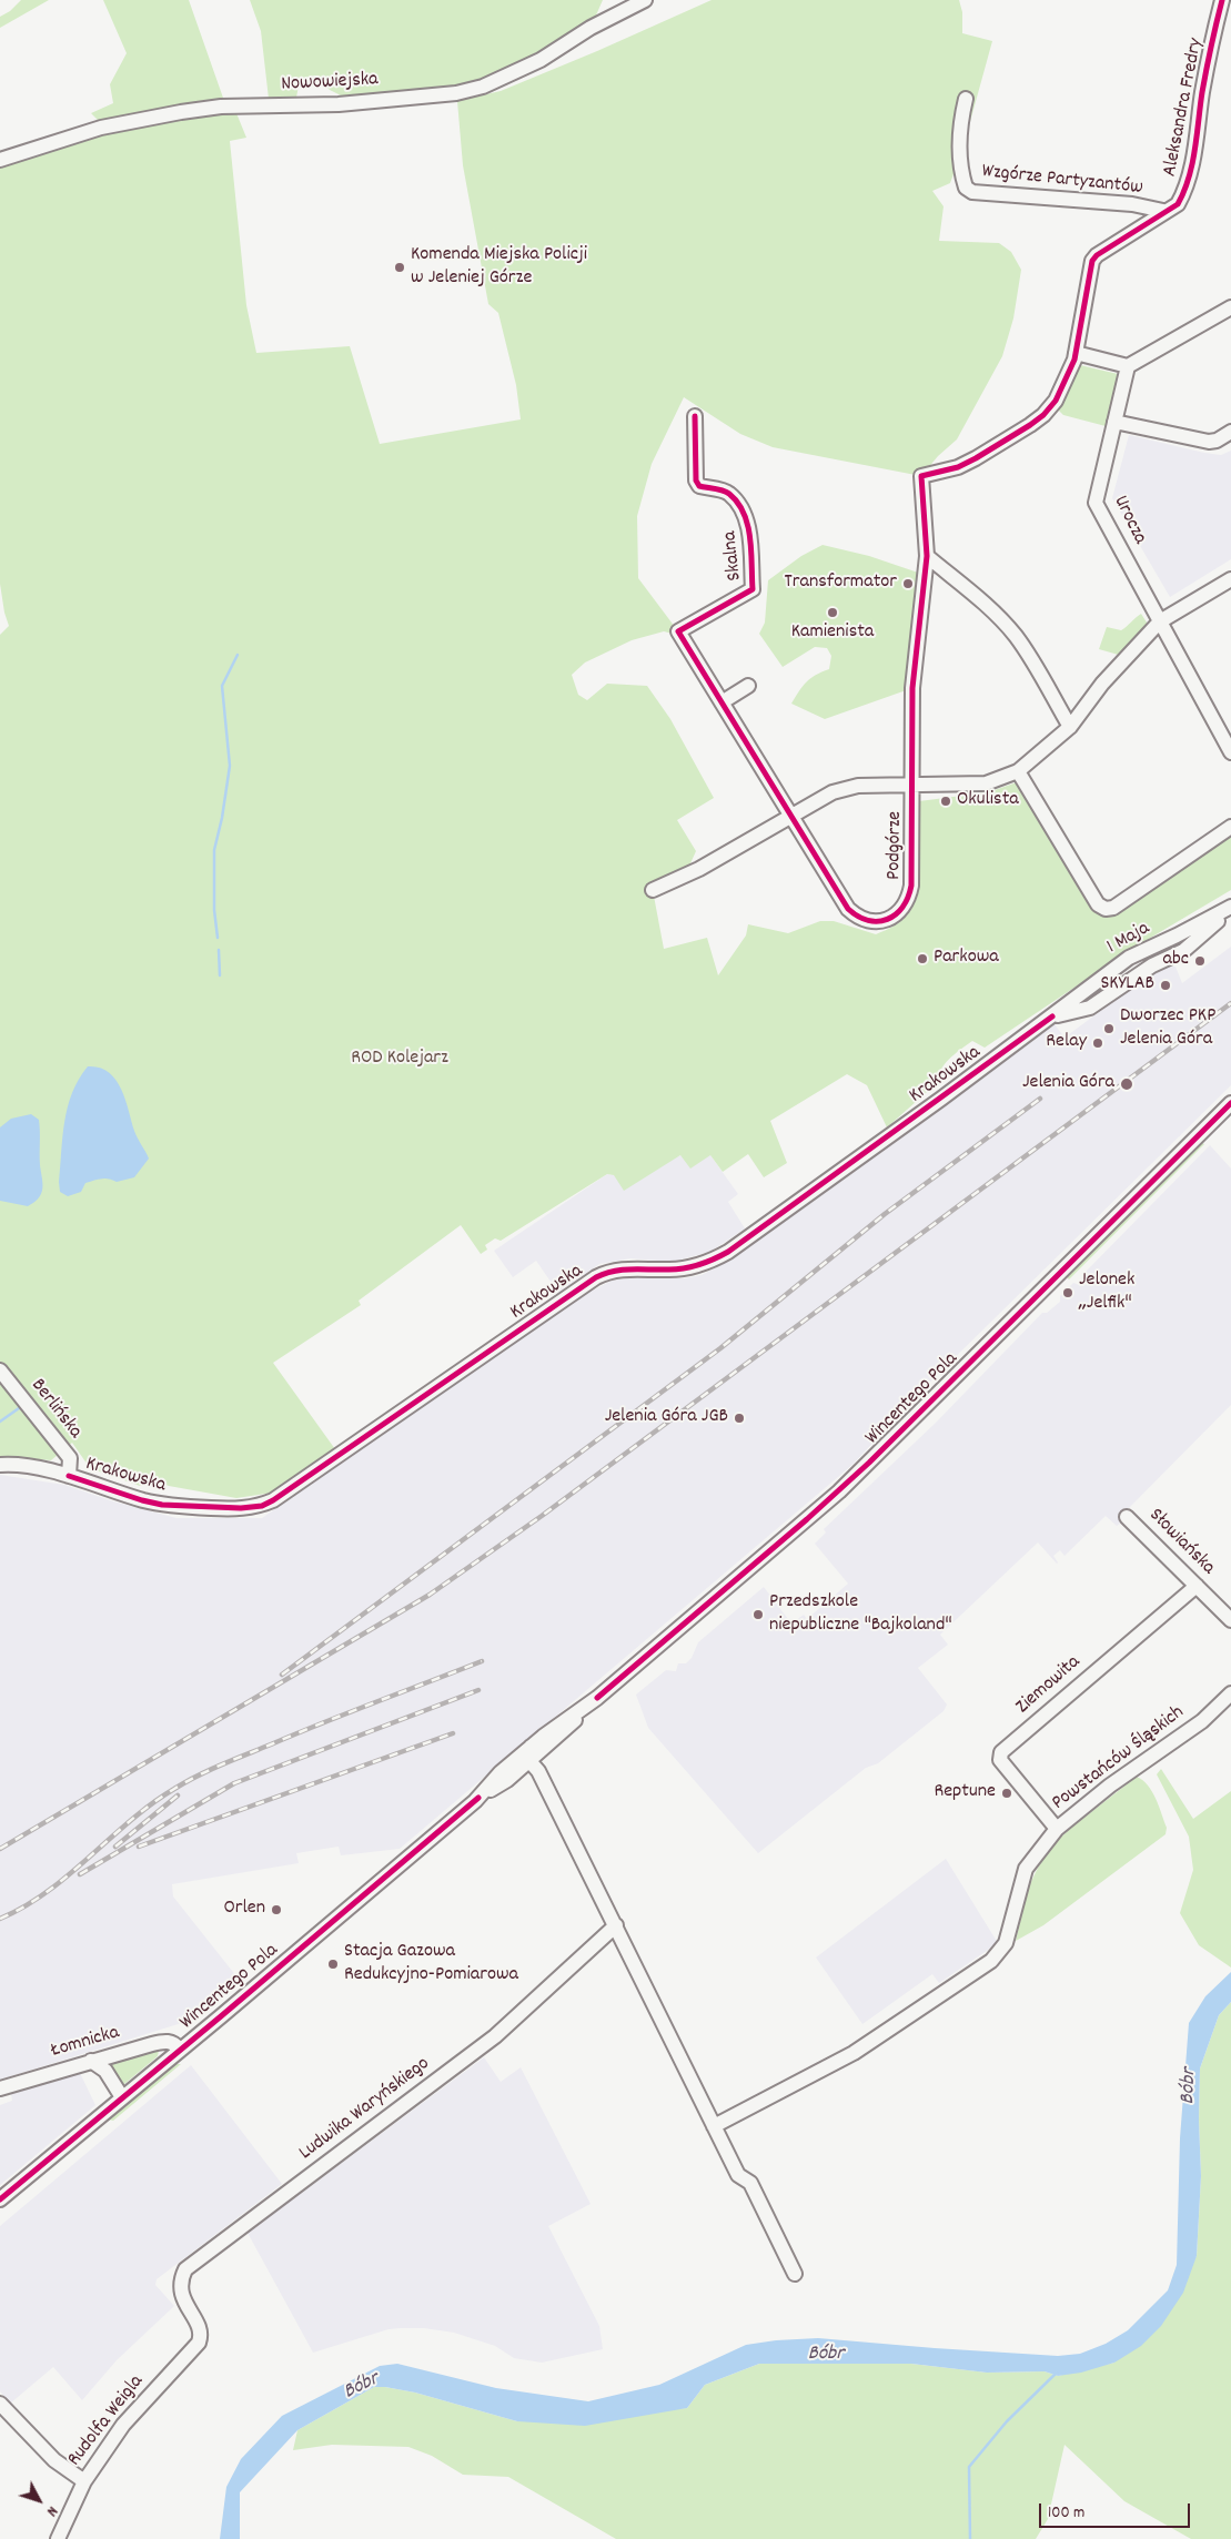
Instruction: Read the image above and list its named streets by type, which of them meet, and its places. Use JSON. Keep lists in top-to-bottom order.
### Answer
{
  "streets": {
    "street": [
      "Nowowiejska",
      "Aleksandra Fredry",
      "Wzgórze Partyzantów",
      "Urocza",
      "Skalna",
      "Podgórze",
      "Krakowska",
      "Wincentego Pola",
      "Berlińska",
      "Słowiańska",
      "Ziemowita",
      "Powstańców Śląskich",
      "Łomnicka",
      "Ludwika Waryńskiego",
      "Rudolfa Weigla"
    ]
  },
  "crossings": [
    ["Aleksandra Fredry", "Wzgórze Partyzantów"],
    ["Wzgórze Partyzantów", "Podgórze"],
    ["Skalna", "Podgórze"],
    ["Krakowska", "Berlińska"],
    ["Wincentego Pola", "Łomnicka"],
    ["Słowiańska", "Ziemowita"],
    ["Ziemowita", "Powstańców Śląskich"],
    ["Ludwika Waryńskiego", "Rudolfa Weigla"]
  ],
  "water": ["Bóbr"],
  "parks": ["ROD Kolejarz"],
  "places": [
    "Komenda Miejska Policji w Jeleniej Górze",
    "Transformator",
    "Kamienista",
    "Okulista",
    "Parkowa",
    "abc",
    "SKYLAB",
    "Dworzec PKP Jelenia Góra",
    "Relay",
    "Jelenia Góra",
    "Jelonek ,,Jelfik\"",
    "Jelenia Góra JGB",
    "Przedszkole niepubliczne \"Bajkoland\"",
    "Reptune",
    "Orlen",
    "Stacja Gazowa Redukcyjno-Pomiarowa"
  ],
  "scale_bar": "100 m",
  "north": "bottom right"
}
